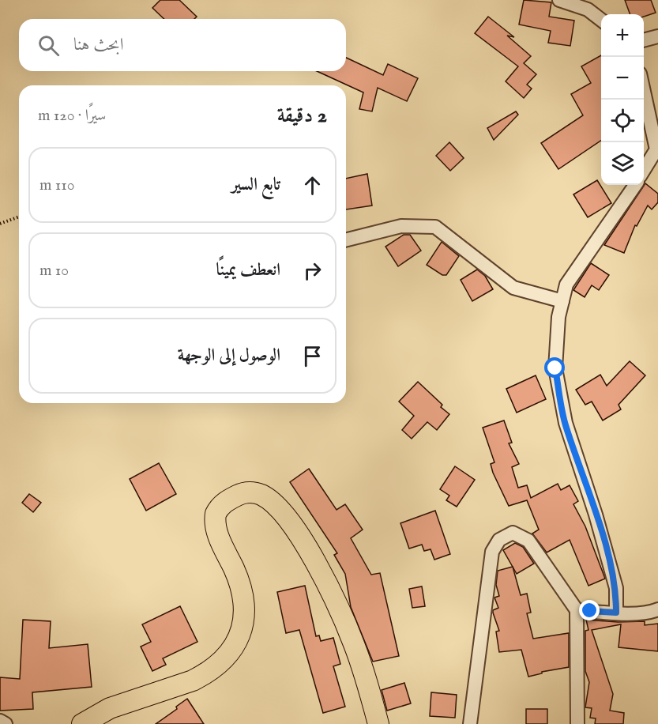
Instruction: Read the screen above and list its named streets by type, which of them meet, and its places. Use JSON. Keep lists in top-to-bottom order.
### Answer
{
  "page": {
    "map_buttons": ["+", "−"],
    "search": "ابحث هنا",
    "heading": ["2 دقيقة", "سيرًا · 120 m"],
    "list": [
      ["تابع السير", "110 m"],
      ["انعطف يمينًا", "10 m"],
      "الوصول إلى الوجهة"
    ]
  }
}
